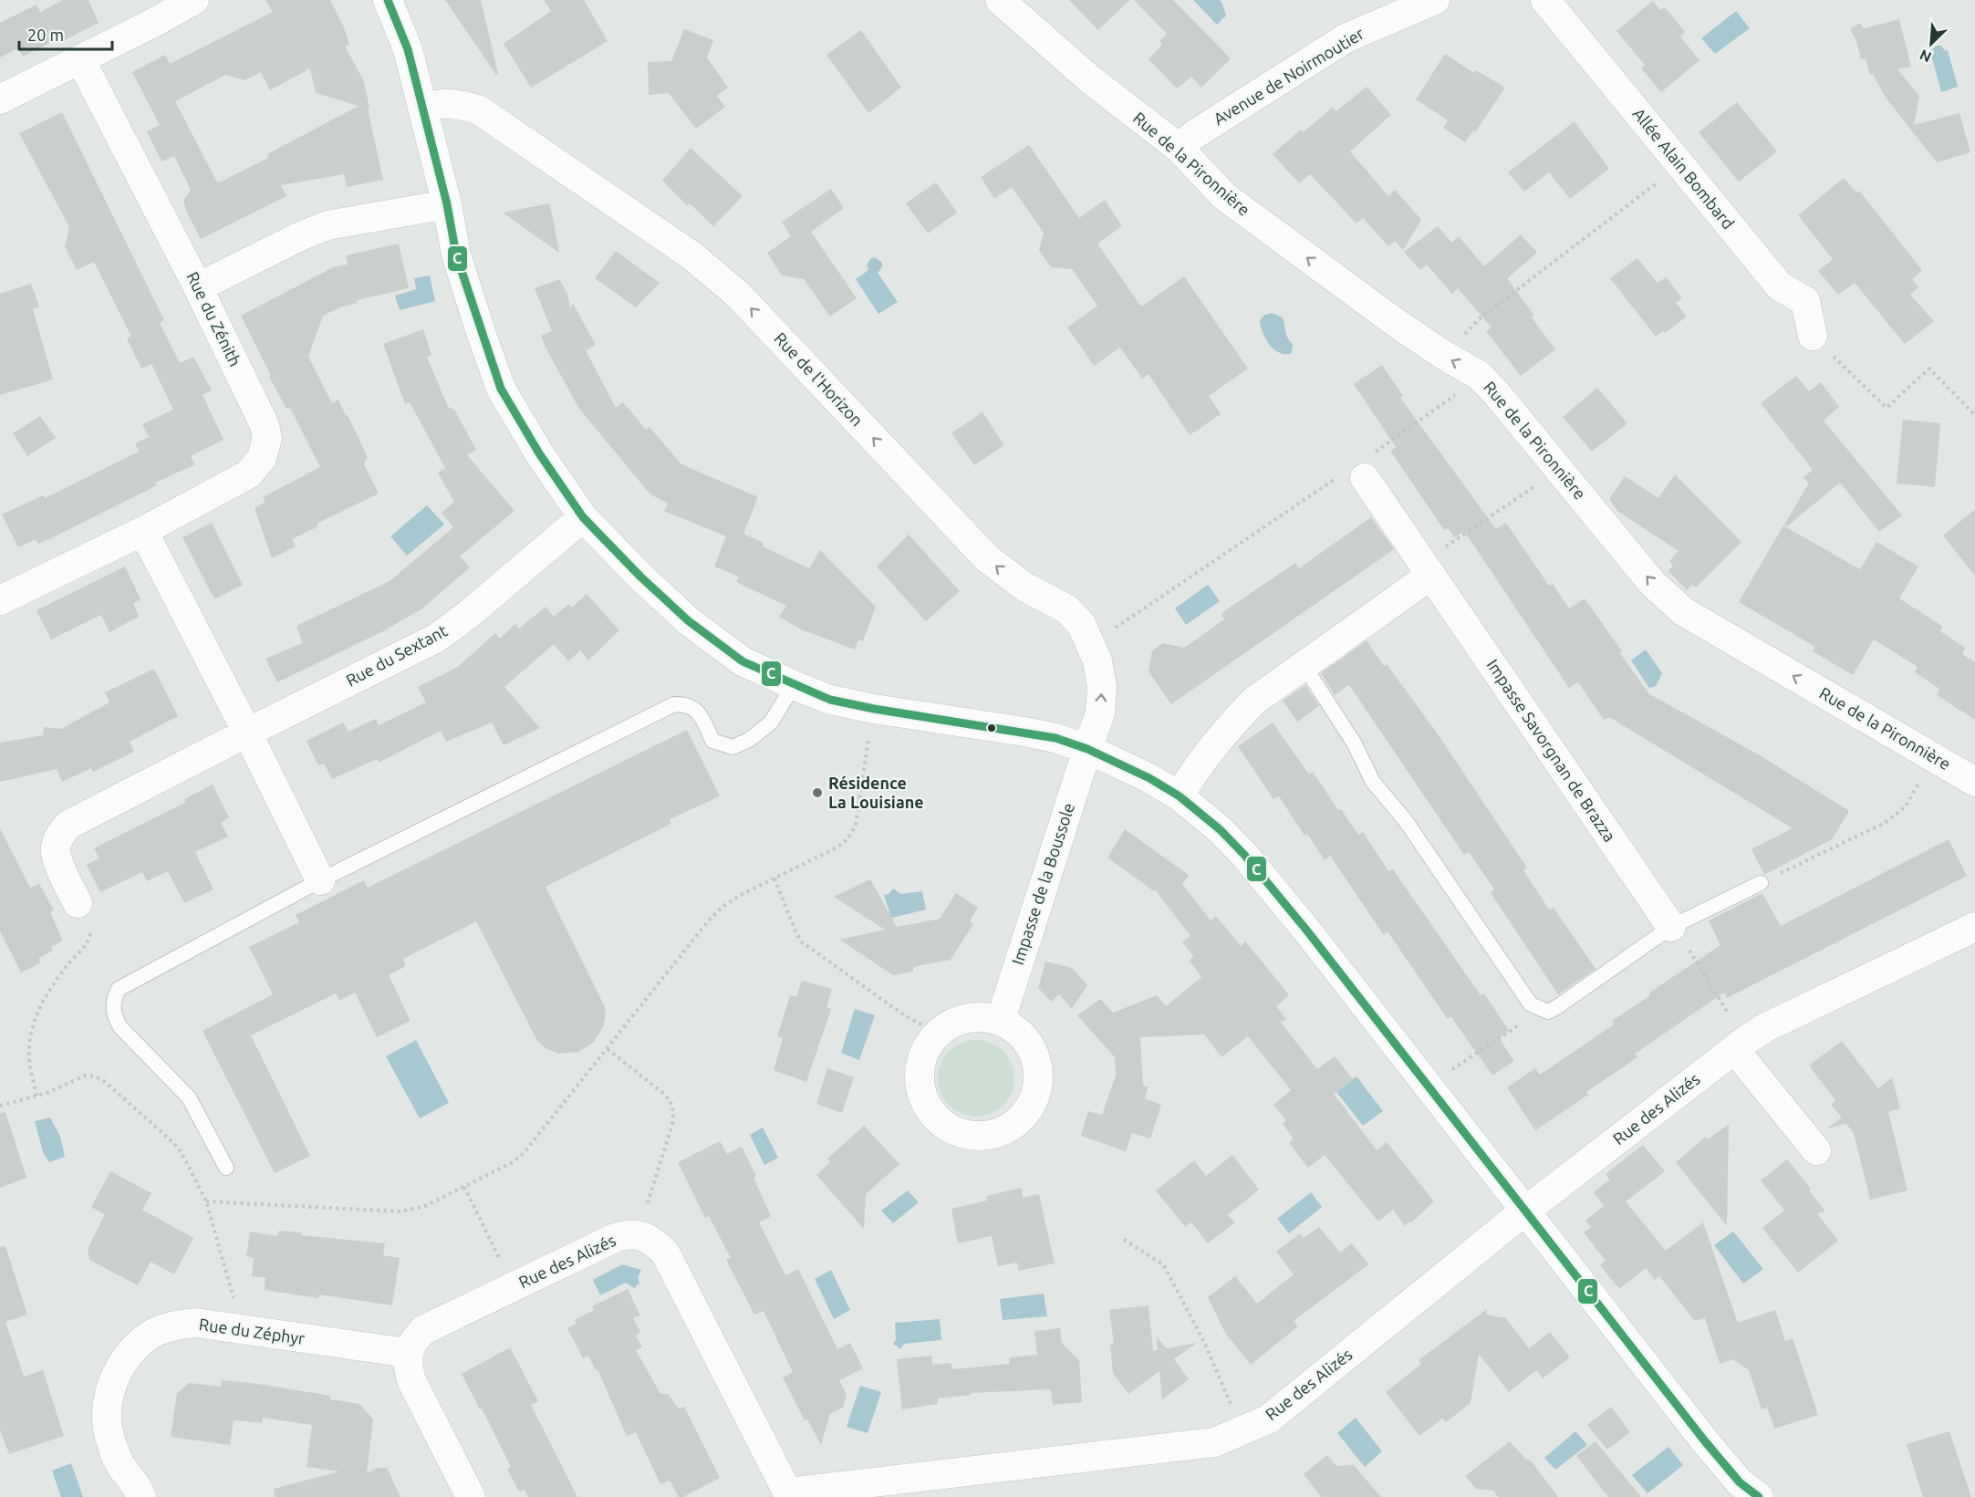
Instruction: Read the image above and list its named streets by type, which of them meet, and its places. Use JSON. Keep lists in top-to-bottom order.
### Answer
{
  "streets": {
    "street": [
      "Avenue de Noirmoutier",
      "Rue de la Pironnière",
      "Allée Alain Bombard",
      "Rue du Zénith",
      "Rue de l'Horizon",
      "Rue du Sextant",
      "Impasse Savorgnan de Brazza",
      "Impasse de la Boussole",
      "Rue des Alizés",
      "Rue du Zéphyr"
    ]
  },
  "crossings": [
    ["Avenue de Noirmoutier", "Rue de la Pironnière"],
    ["Rue de l'Horizon", "Impasse de la Boussole"],
    ["Rue des Alizés", "Rue du Zéphyr"]
  ],
  "one_way": ["Rue de la Pironnière", "Rue de l'Horizon"],
  "places": ["Résidence La Louisiane"],
  "lines": ["transit line C"],
  "scale_bar": "20 m",
  "north": "bottom left"
}
